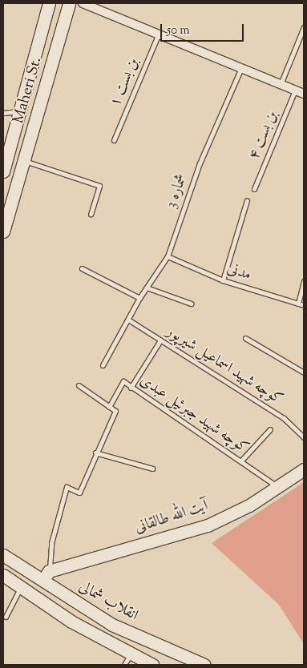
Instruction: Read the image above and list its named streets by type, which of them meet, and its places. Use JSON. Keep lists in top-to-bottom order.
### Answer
{
  "streets": {
    "street": ["Maheri St.", "آیت الله طالقانی", "انقلاب شمالی"],
    "lane": [
      "بن بست ۱",
      "بن بست ۴",
      "شماره 3",
      "مدنی",
      "کوچه شهید اسماعیل شیرپور",
      "کوچه شهید جبرئیل عبدی"
    ]
  },
  "crossings": [
    ["شماره 3", "مدنی"],
    ["شماره 3", "کوچه شهید اسماعیل شیرپور"],
    ["کوچه شهید جبرئیل عبدی", "آیت الله طالقانی"],
    ["آیت الله طالقانی", "انقلاب شمالی"]
  ],
  "scale_bar": "50 m"
}
